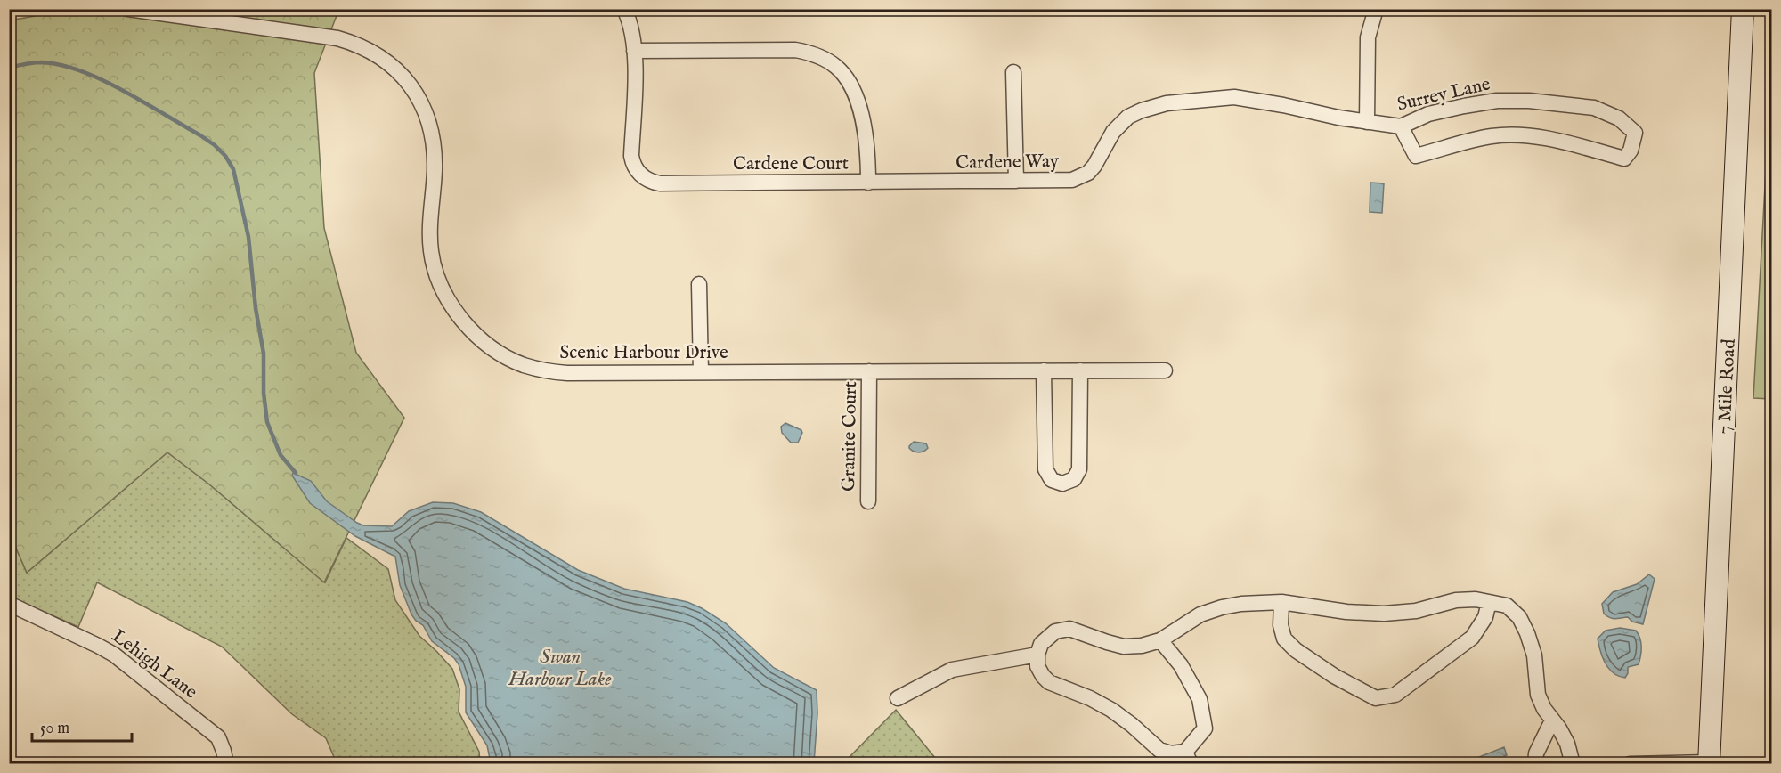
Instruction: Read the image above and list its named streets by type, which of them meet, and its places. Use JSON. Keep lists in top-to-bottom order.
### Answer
{
  "streets": {
    "street": [
      "Surrey Lane",
      "Cardene Way",
      "Cardene Court",
      "Scenic Harbour Drive",
      "7 Mile Road",
      "Granite Court",
      "Lehigh Lane"
    ]
  },
  "crossings": [
    ["Surrey Lane", "Cardene Way"],
    ["Cardene Way", "Cardene Court"],
    ["Scenic Harbour Drive", "Granite Court"]
  ],
  "water": ["Swan Harbour Lake"],
  "scale_bar": "50 m"
}
